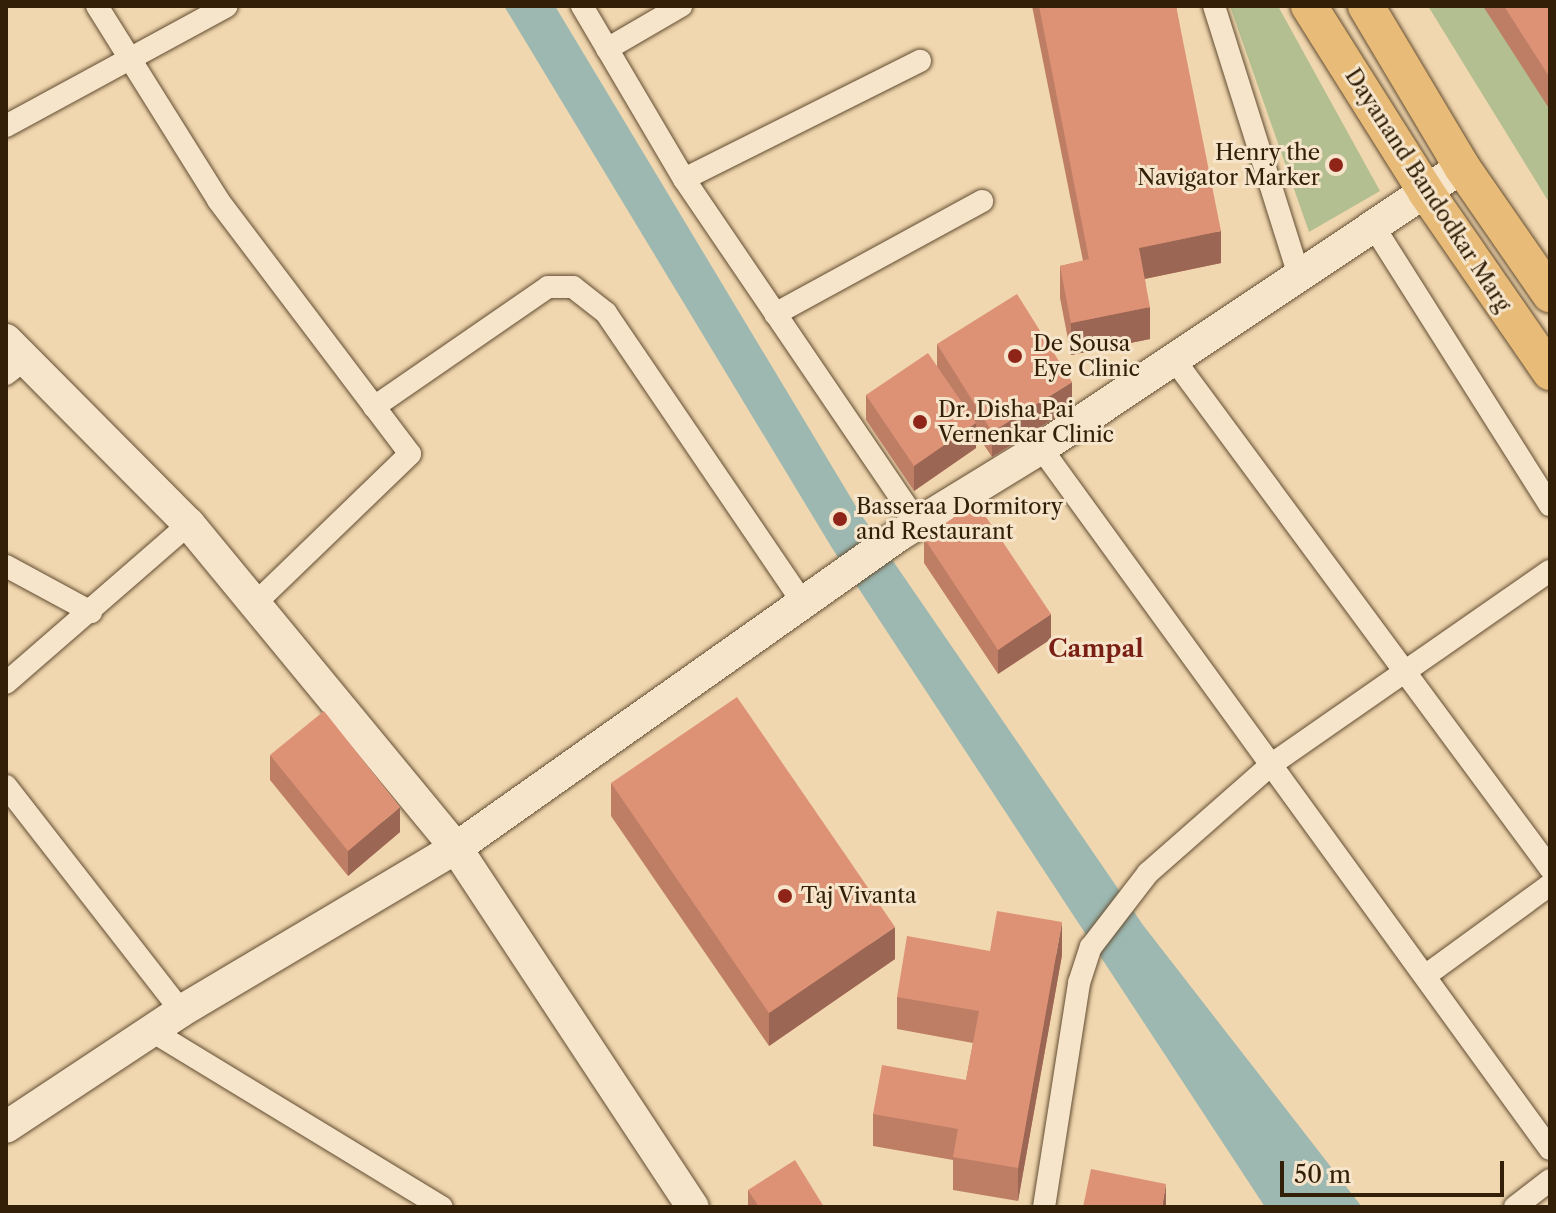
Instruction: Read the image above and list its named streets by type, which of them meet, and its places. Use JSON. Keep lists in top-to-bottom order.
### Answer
{
  "streets": {
    "main road": ["Dayanand Bandodkar Marg"]
  },
  "districts": ["Campal"],
  "places": [
    "Henry the Navigator Marker",
    "De Sousa Eye Clinic",
    "Dr. Disha Pai Vernenkar Clinic",
    "Basseraa Dormitory and Restaurant",
    "Taj Vivanta"
  ],
  "scale_bar": "50 m"
}
